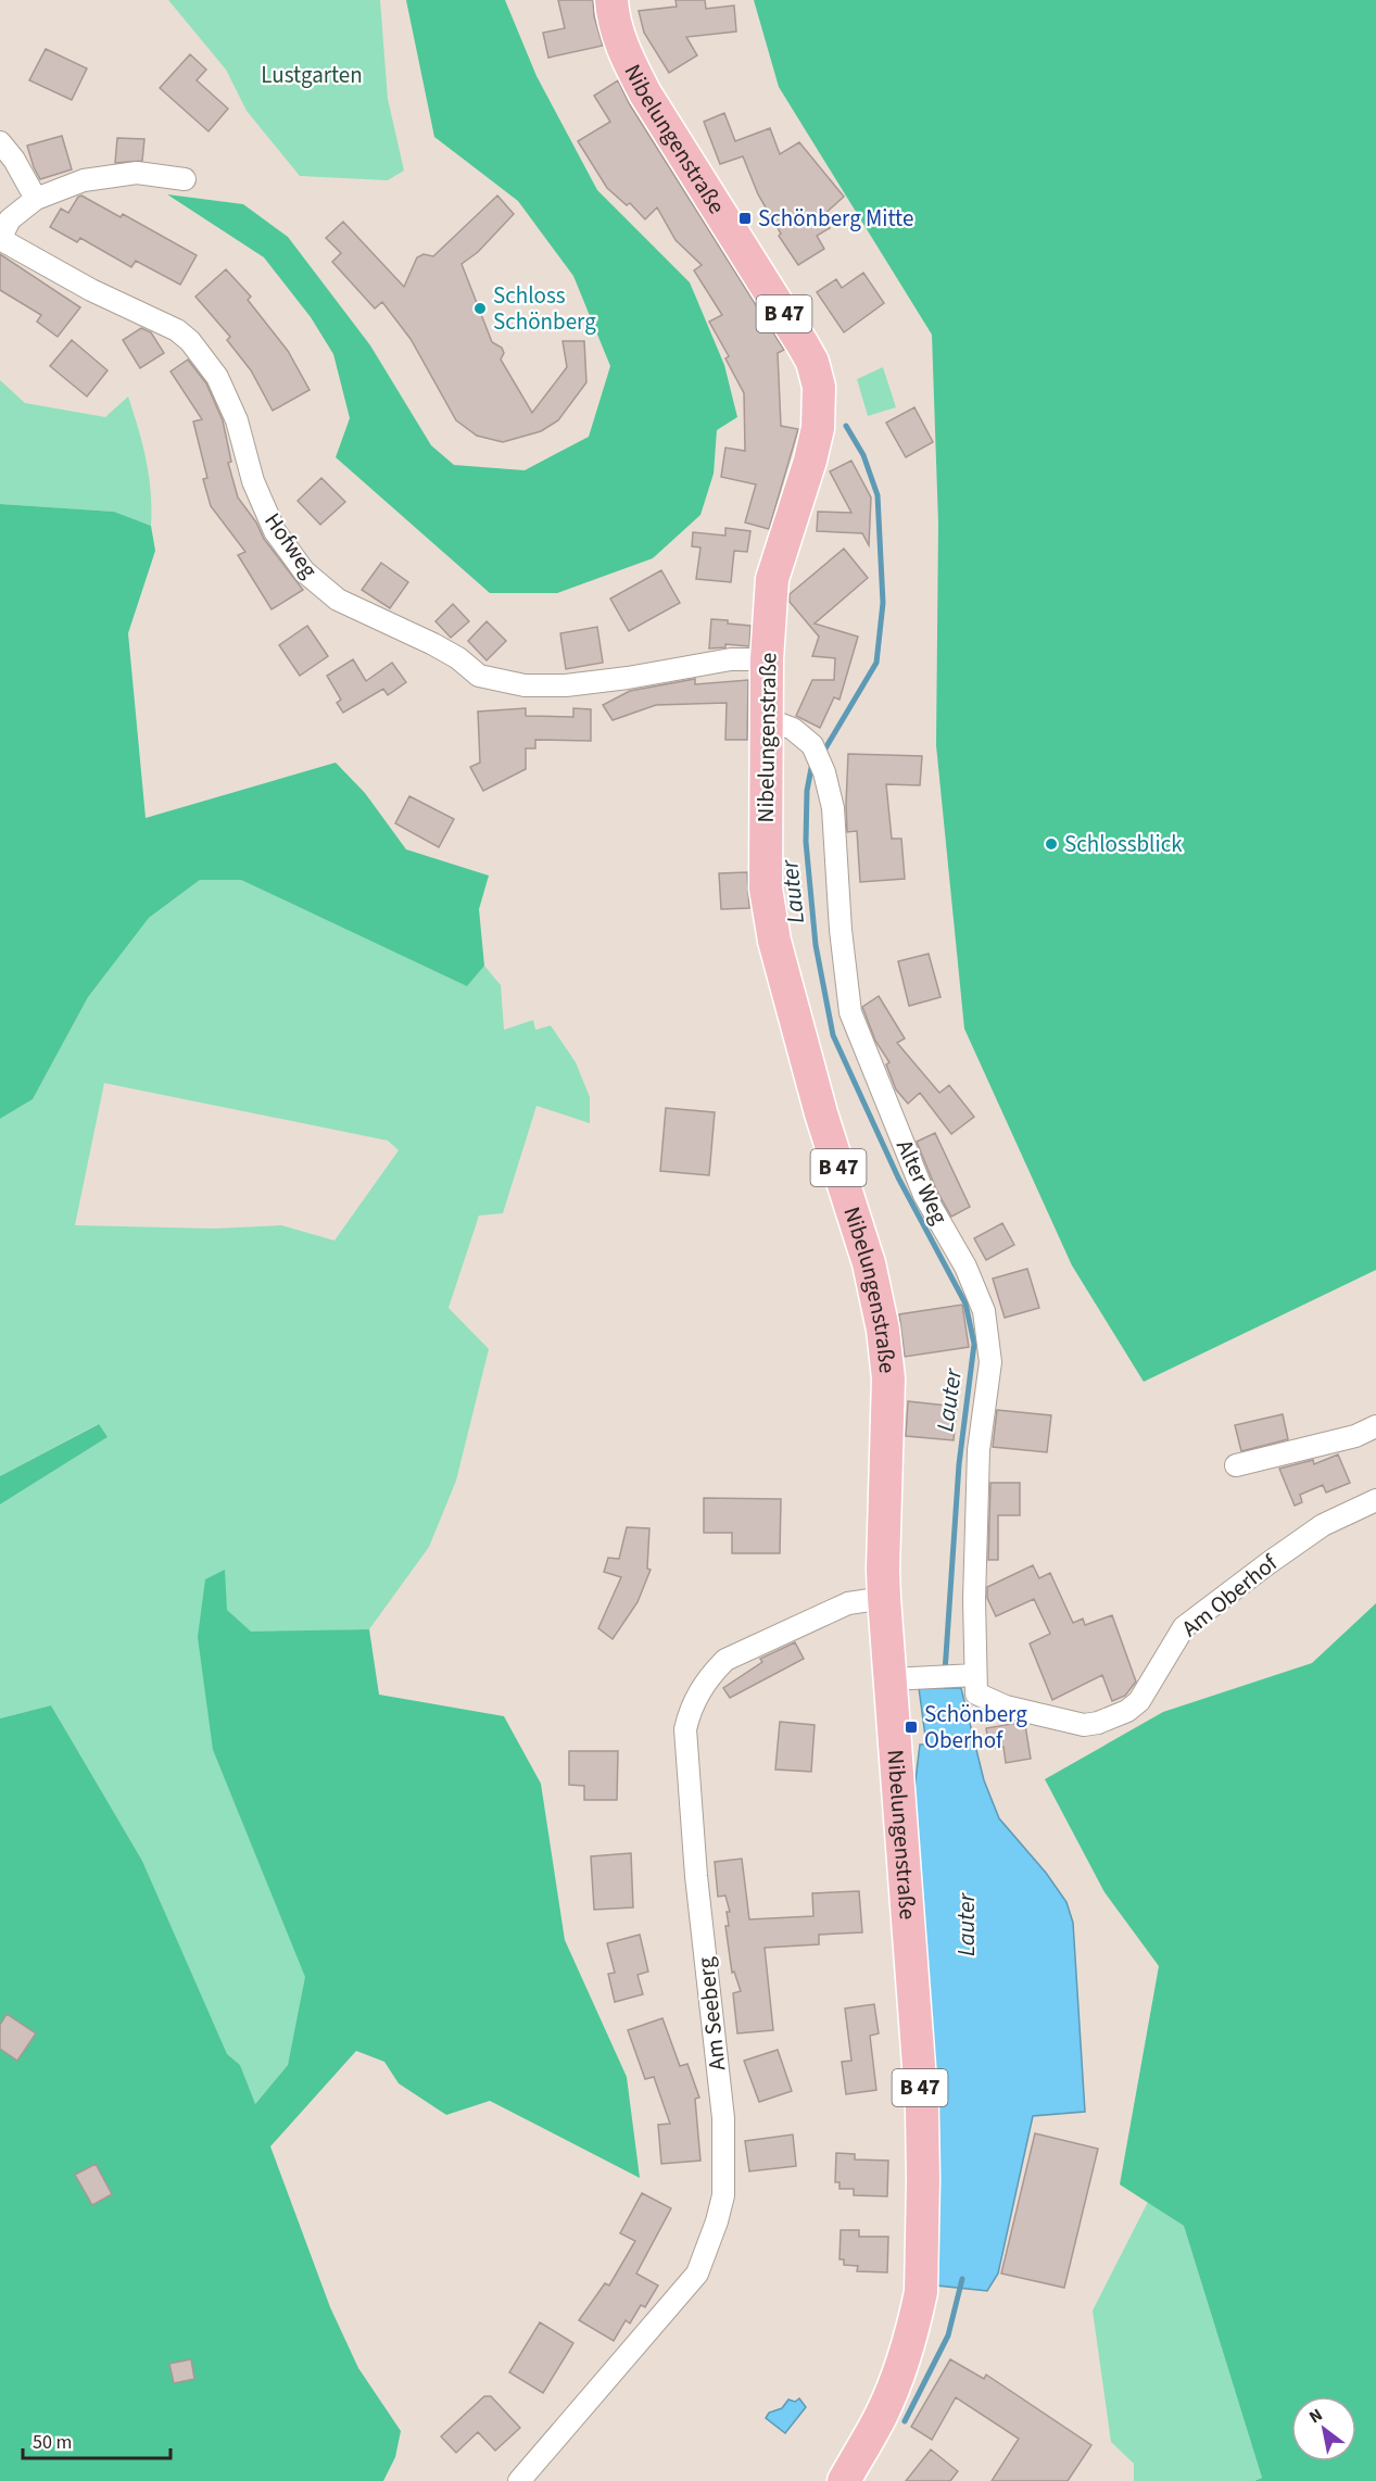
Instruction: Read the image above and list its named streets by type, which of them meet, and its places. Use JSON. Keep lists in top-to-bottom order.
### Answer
{
  "streets": {
    "main road": ["Nibelungenstraße", "B 47"],
    "street": [
      "Hofweg",
      "Alter Weg",
      "Am Oberhof",
      "Am Seeberg"
    ]
  },
  "crossings": [
    ["Nibelungenstraße", "Hofweg"],
    ["Nibelungenstraße", "Alter Weg"],
    ["Nibelungenstraße", "Am Seeberg"],
    ["Alter Weg", "Am Oberhof"]
  ],
  "water": ["Lauter"],
  "parks": ["Lustgarten"],
  "places": {
    "transit": ["Schönberg Mitte", "Schönberg Oberhof"],
    "other": ["Schloss Schönberg", "Schlossblick"]
  },
  "scale_bar": "50 m",
  "north": "top left"
}
